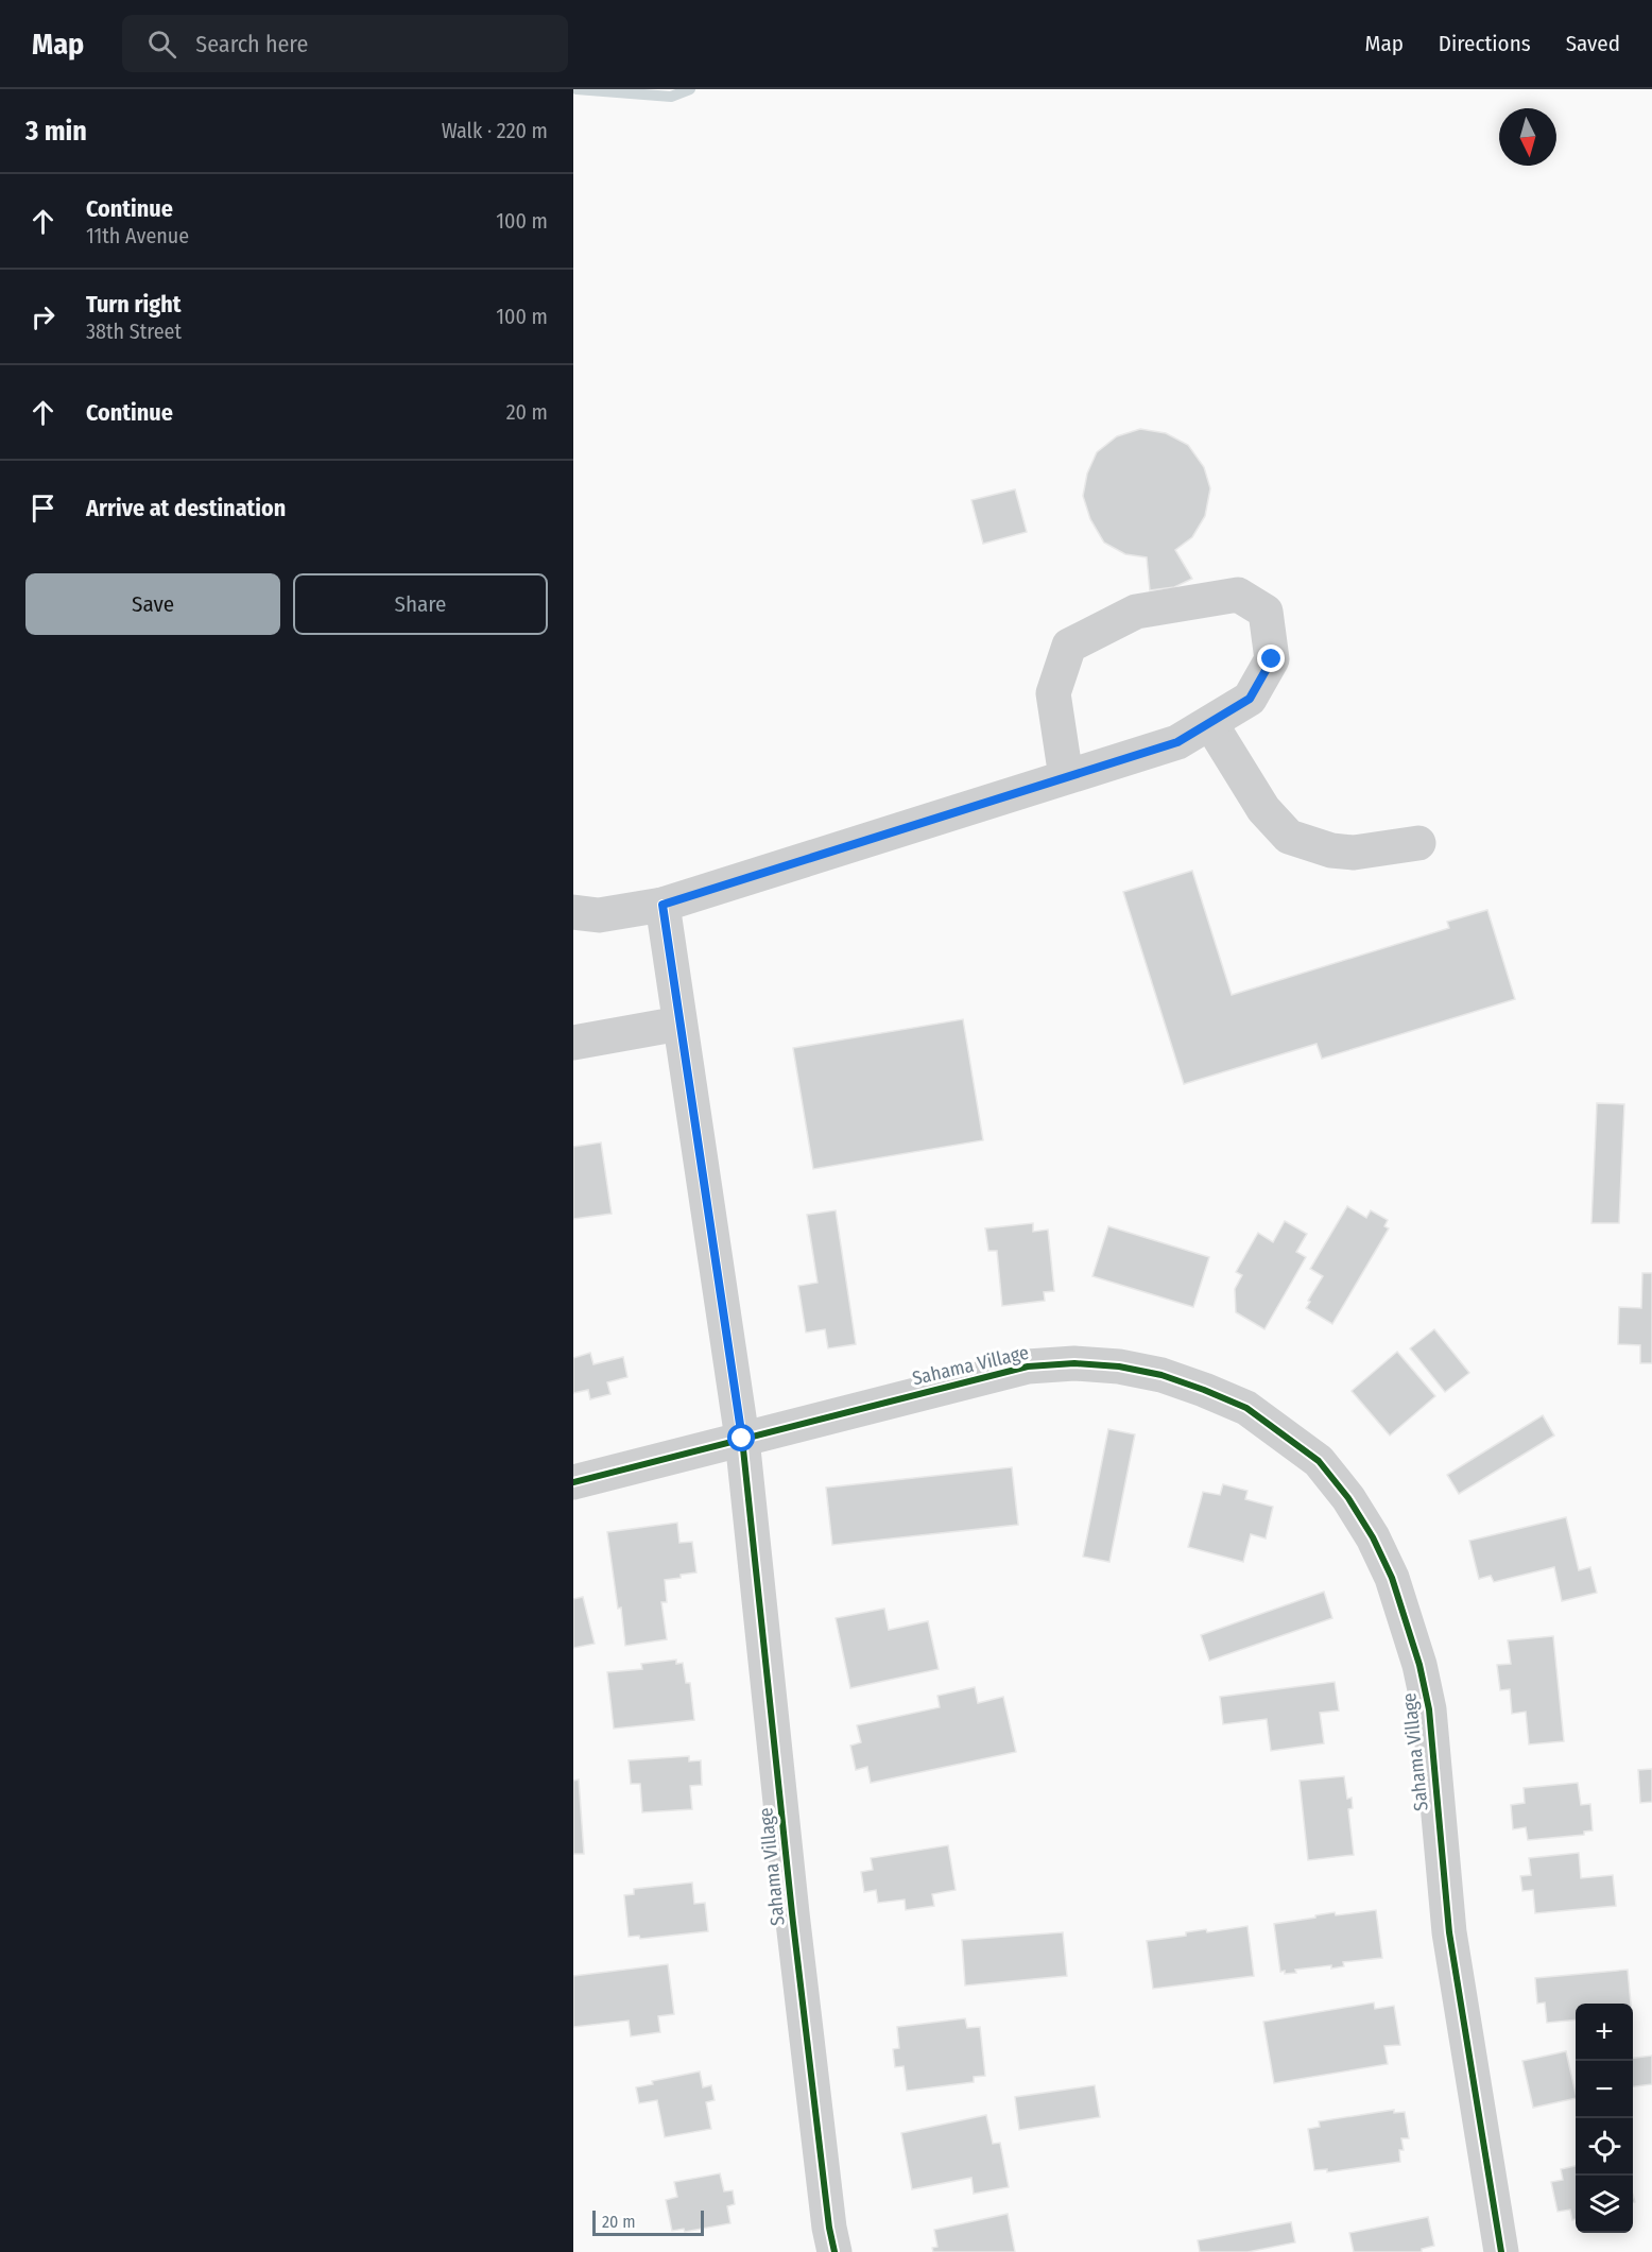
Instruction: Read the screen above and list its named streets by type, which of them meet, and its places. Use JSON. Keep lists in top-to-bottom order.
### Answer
{
  "streets": {
    "street": ["Sahama Village"]
  },
  "scale_bar": "20 m",
  "north": "bottom",
  "page": {
    "header": "Map",
    "search": "Search here",
    "nav": ["Map", "Directions", "Saved"],
    "heading": ["3 min", "Walk · 220 m"],
    "list": [
      ["Continue", "11th Avenue", "100 m"],
      ["Turn right", "38th Street", "100 m"],
      ["Continue", "20 m"],
      "Arrive at destination"
    ],
    "buttons": ["Save", "Share"],
    "map_buttons": ["+", "−"],
    "scale": "20 m"
  }
}
